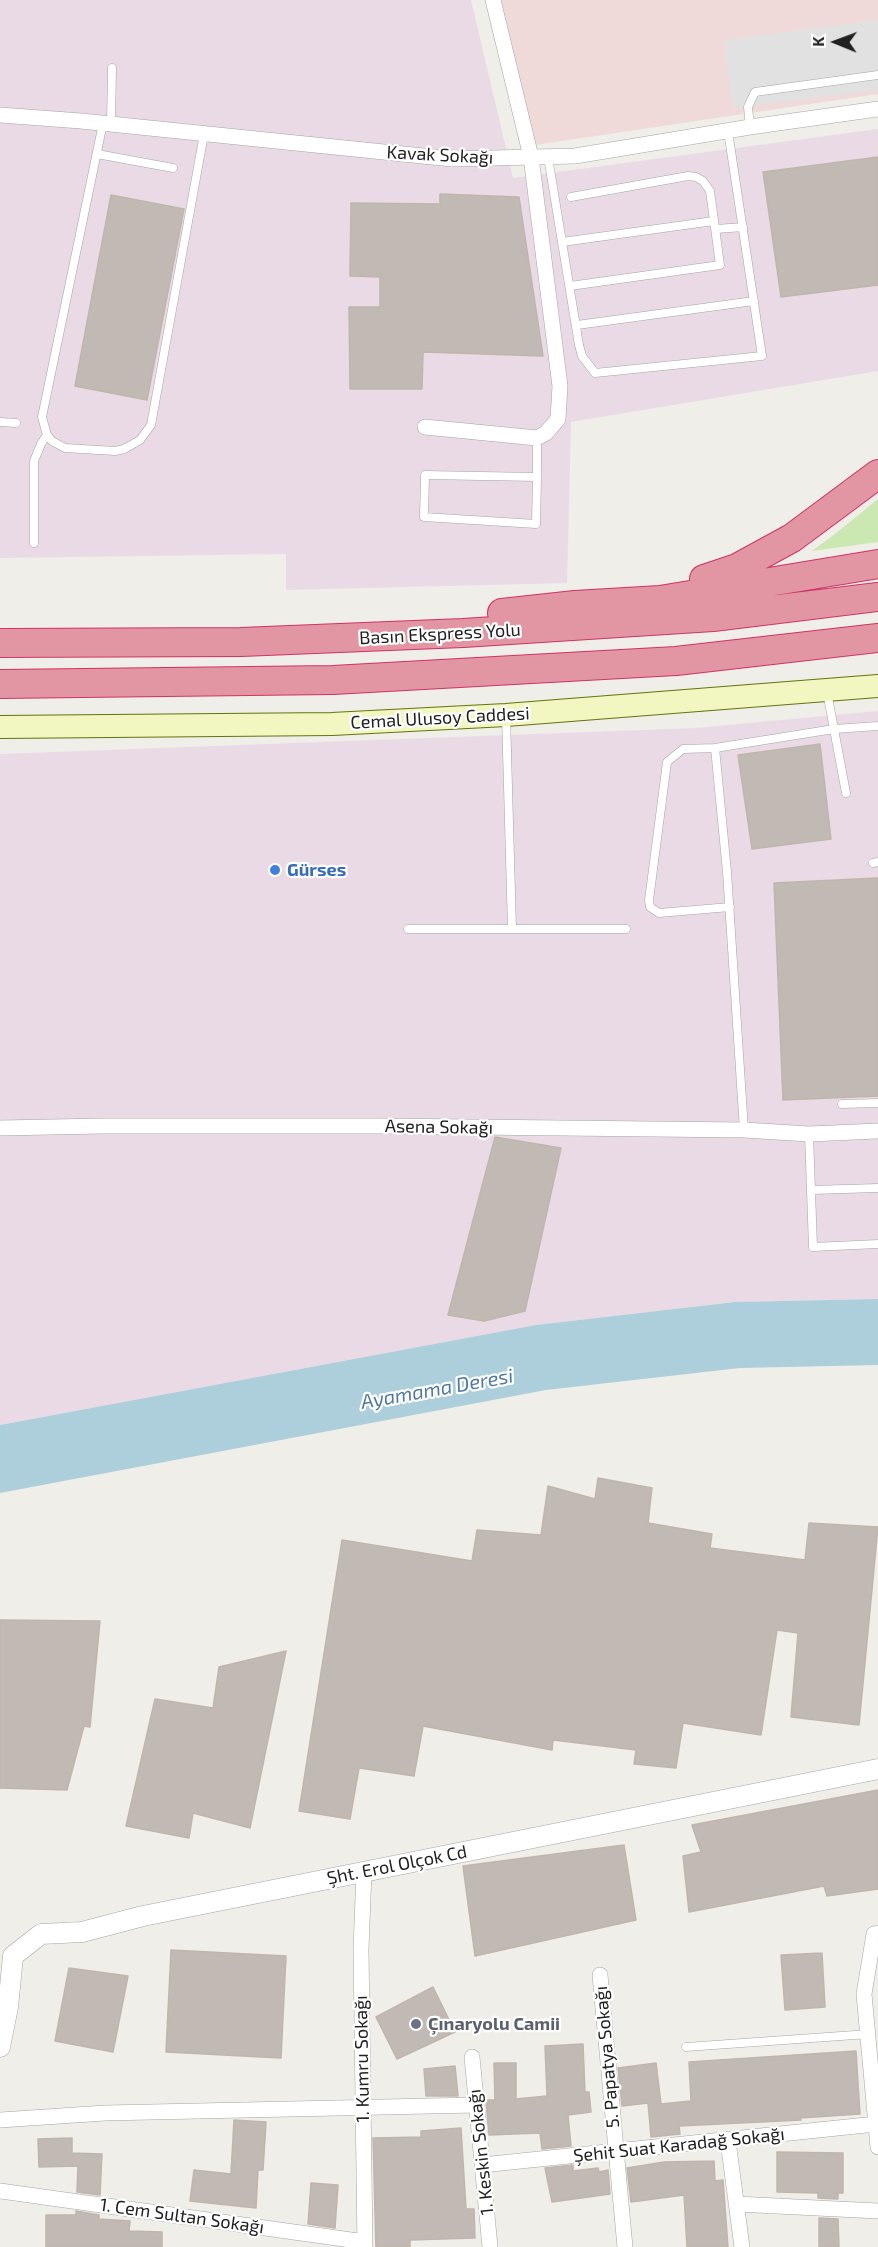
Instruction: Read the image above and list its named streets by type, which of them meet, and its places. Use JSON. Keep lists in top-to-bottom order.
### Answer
{
  "streets": {
    "highway": ["Basın Ekspress Yolu"],
    "main road": ["Cemal Ulusoy Caddesi"],
    "street": [
      "Kavak Sokağı",
      "Asena Sokağı",
      "Şht. Erol Olçok Cd",
      "5. Papatya Sokağı",
      "1. Kumru Sokağı",
      "Şehit Suat Karadağ Sokağı",
      "1. Keskin Sokağı",
      "1. Cem Sultan Sokağı"
    ]
  },
  "crossings": [
    ["Şht. Erol Olçok Cd", "1. Kumru Sokağı"],
    ["5. Papatya Sokağı", "Şehit Suat Karadağ Sokağı"],
    ["1. Kumru Sokağı", "1. Cem Sultan Sokağı"],
    ["Şehit Suat Karadağ Sokağı", "1. Keskin Sokağı"]
  ],
  "water": ["Ayamama Deresi"],
  "places": ["Gürses", "Çınaryolu Camii"],
  "north": "left"
}
